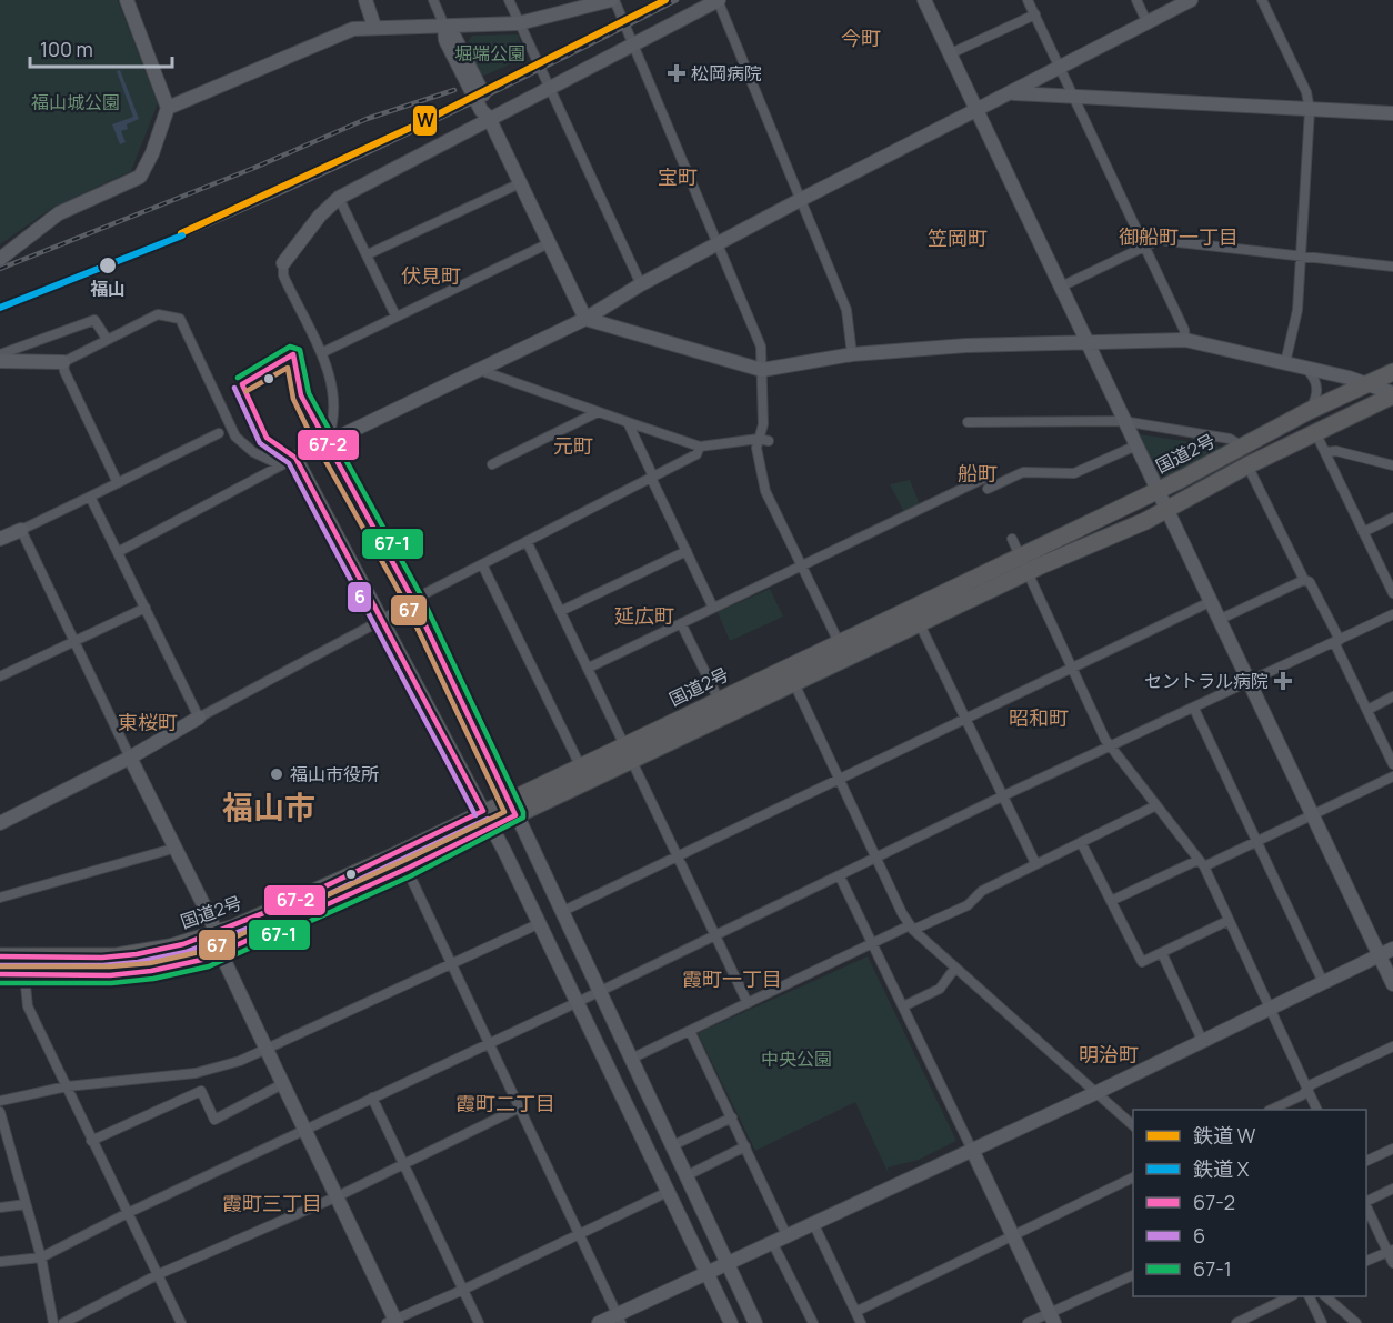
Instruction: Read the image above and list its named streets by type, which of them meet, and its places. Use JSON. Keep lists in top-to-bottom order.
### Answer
{
  "streets": {
    "highway": ["国道2号"]
  },
  "districts": [
    "今町",
    "宝町",
    "御船町一丁目",
    "笠岡町",
    "伏見町",
    "元町",
    "船町",
    "延広町",
    "昭和町",
    "東桜町",
    "福山市",
    "霞町一丁目",
    "明治町",
    "霞町二丁目",
    "霞町三丁目"
  ],
  "parks": ["堀端公園", "福山城公園", "中央公園"],
  "places": {
    "health": ["松岡病院", "セントラル病院"],
    "other": ["福山", "福山市役所"]
  },
  "lines": [
    "rail line W",
    "rail line X",
    "transit line 67-1",
    "transit line 67-2",
    "transit line 67",
    "transit line 6"
  ],
  "legend": [
    "鉄道 W",
    "鉄道 X",
    "67-2",
    "6",
    "67-1"
  ],
  "scale_bar": "100 m"
}
